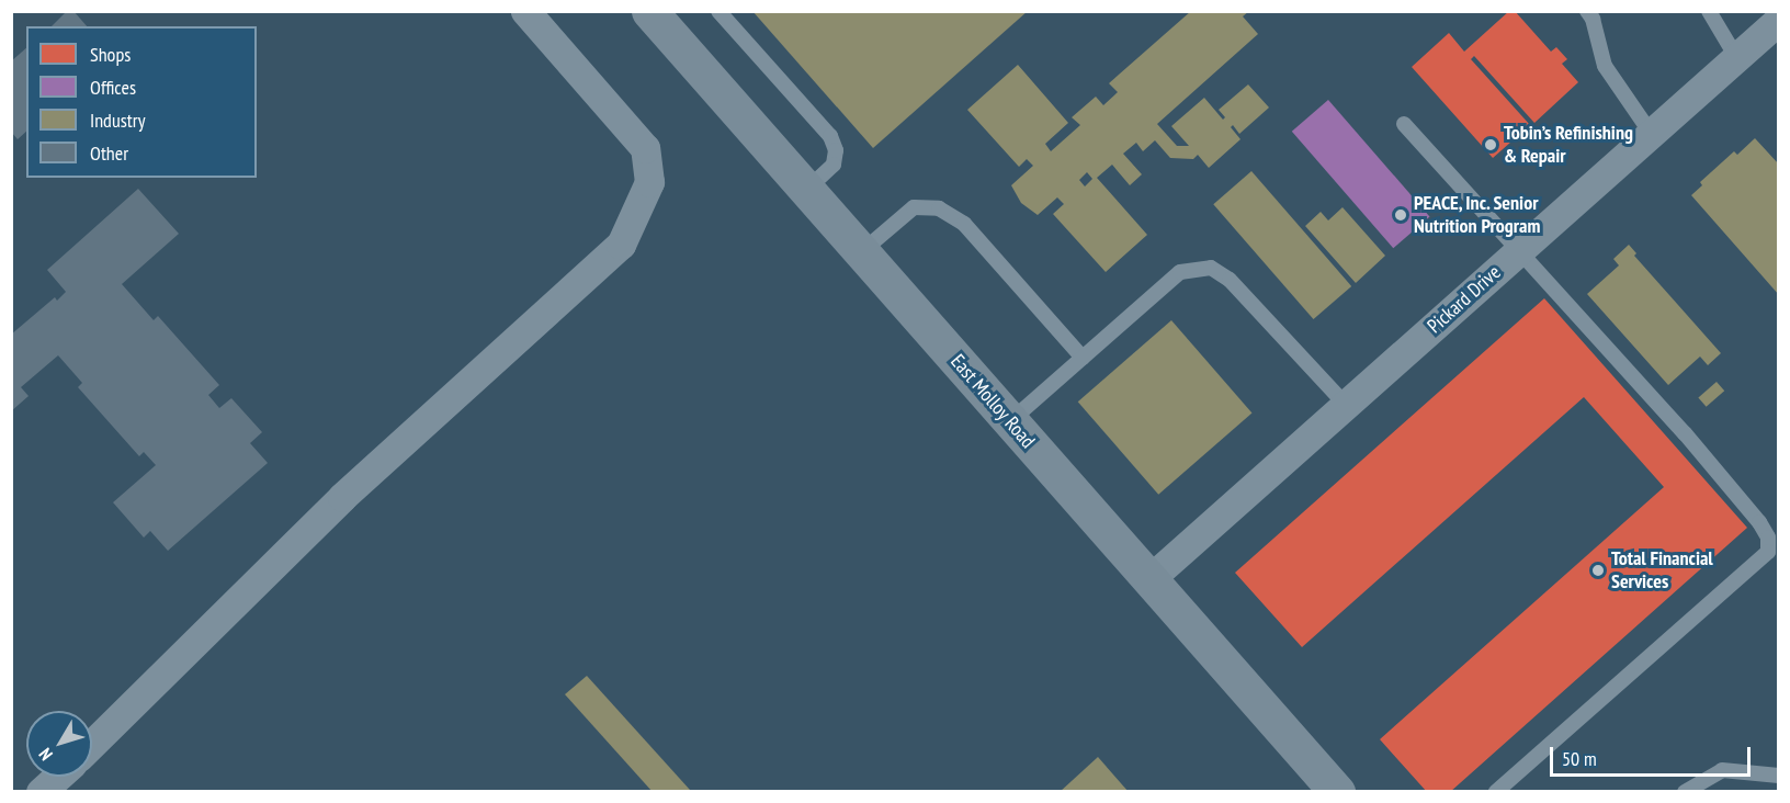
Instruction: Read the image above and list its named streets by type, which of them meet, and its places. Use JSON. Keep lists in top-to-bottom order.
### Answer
{
  "streets": {
    "street": ["Pickard Drive", "East Molloy Road"]
  },
  "crossings": [
    ["Pickard Drive", "East Molloy Road"]
  ],
  "places": ["Tobin’s Refinishing & Repair", "PEACE, Inc. Senior Nutrition Program", "Total Financial Services"],
  "legend": [
    "Shops",
    "Offices",
    "Industry",
    "Other"
  ],
  "scale_bar": "50 m",
  "north": "bottom left"
}
